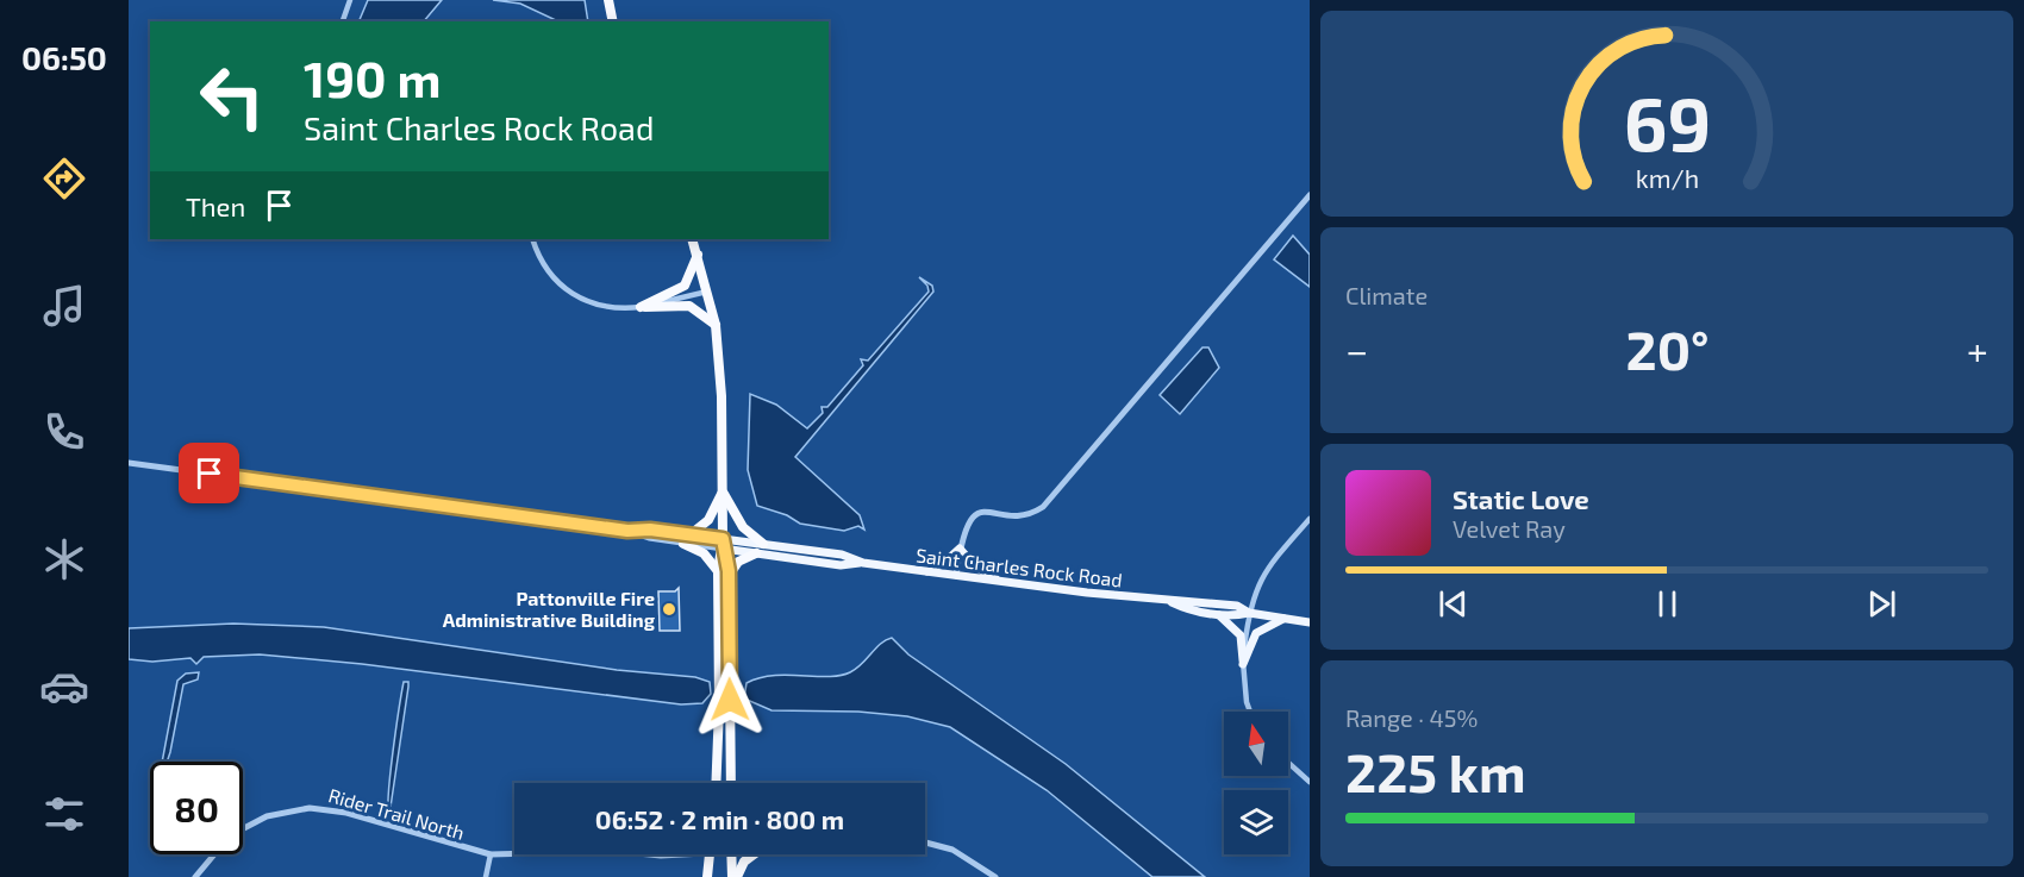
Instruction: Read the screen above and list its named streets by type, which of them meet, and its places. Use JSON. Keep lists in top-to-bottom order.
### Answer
{
  "streets": {
    "main road": ["Saint Charles Rock Road"],
    "street": ["Rider Trail North"]
  },
  "places": ["Pattonville Fire Administrative Building"],
  "north": "top",
  "page": {
    "tabs": "06:50",
    "turn": ["190 m", "Saint Charles Rock Road"],
    "then": "Then",
    "tile": [
      "Climate",
      ["Range · 45%", "225 km"]
    ],
    "heat": ["−", "20°", "+"],
    "song": ["Static Love", "Velvet Ray"],
    "limit": "80",
    "trip": "06:52 · 2 min · 800 m",
    "gauge": ["69", "km/h"]
  }
}
